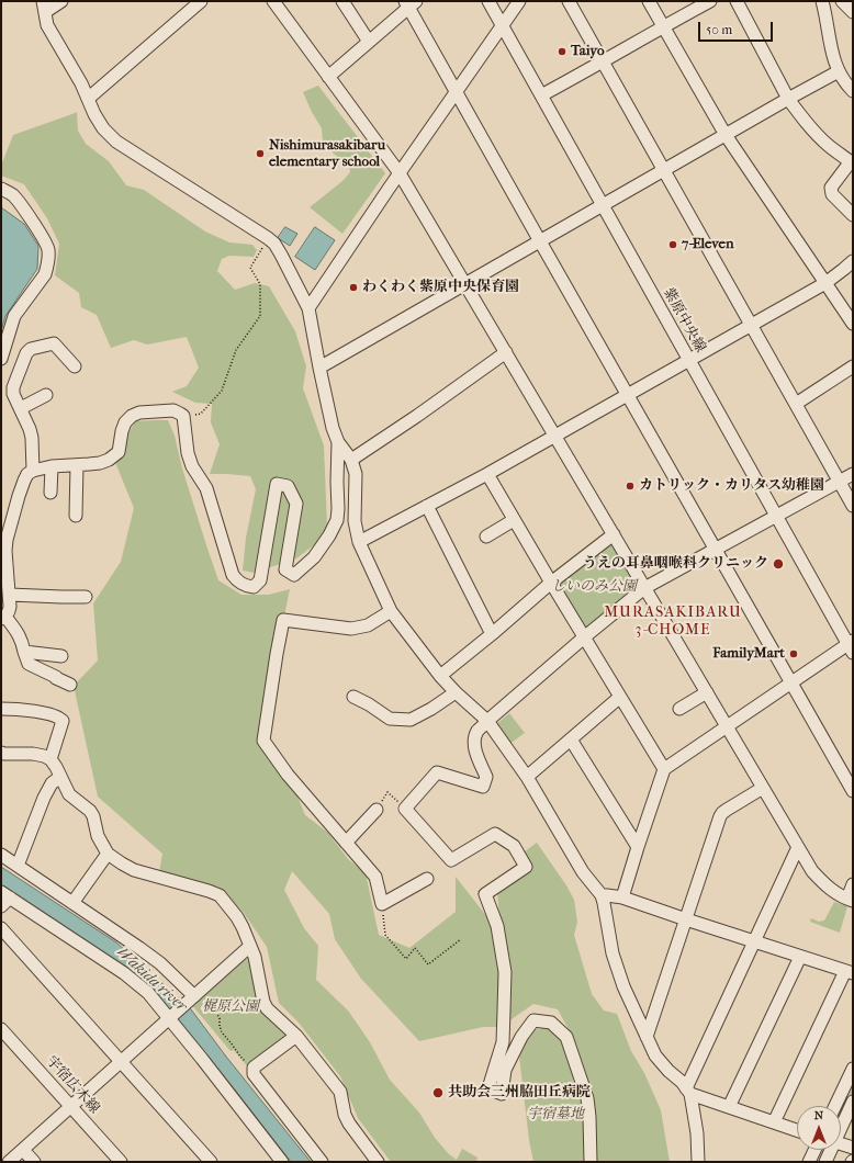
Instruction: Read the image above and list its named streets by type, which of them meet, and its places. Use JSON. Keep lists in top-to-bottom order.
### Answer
{
  "streets": {
    "street": ["紫原中央線", "宇宿広木線"]
  },
  "districts": ["MURASAKIBARU 3-CHOME"],
  "water": ["Wakida river"],
  "parks": ["しいのみ公園", "梶原公園", "宇宿墓地"],
  "places": [
    "Taiyo",
    "Nishimurasakibaru elementary school",
    "7-Eleven",
    "わくわく紫原中央保育園",
    "カトリック・カリタス幼稚園",
    "うえの耳鼻咽喉科クリニック",
    "FamilyMart",
    "共助会三州脇田丘病院"
  ],
  "scale_bar": "50 m",
  "north": "top"
}
